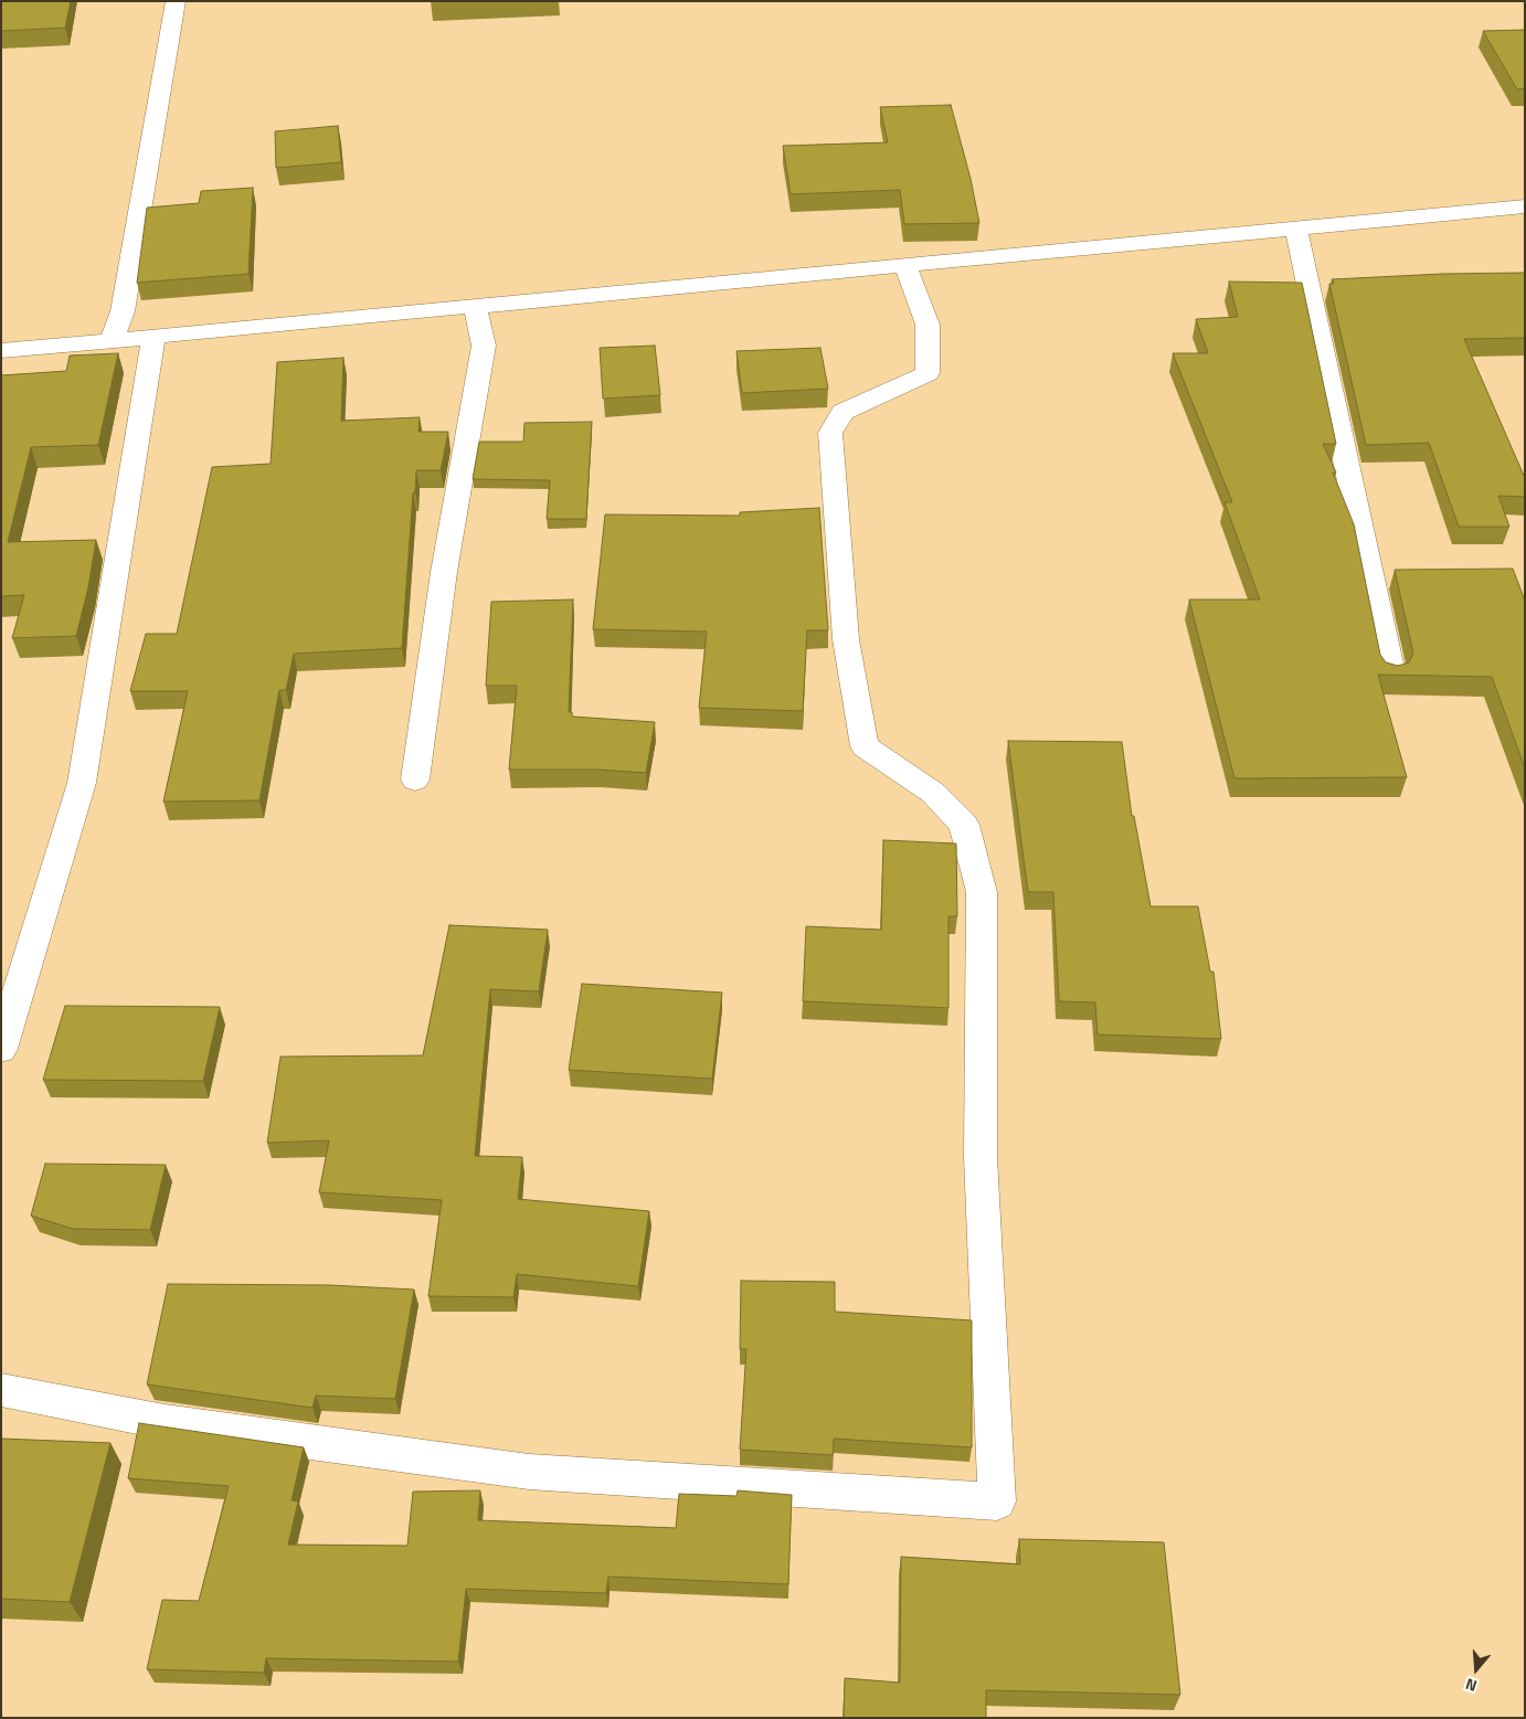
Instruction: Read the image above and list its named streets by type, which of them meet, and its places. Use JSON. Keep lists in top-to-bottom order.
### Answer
{
  "north": "bottom"
}
